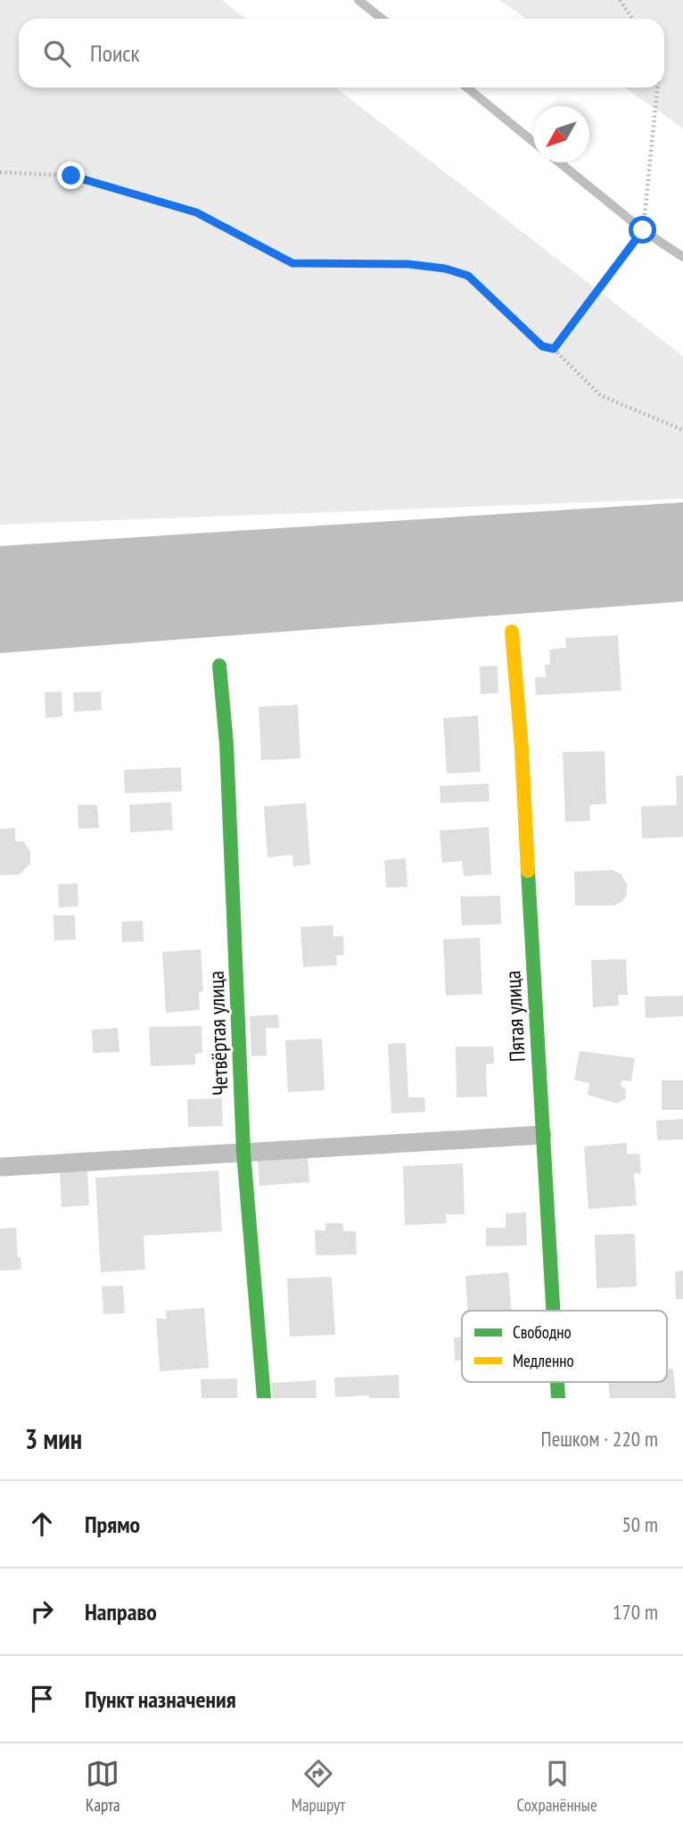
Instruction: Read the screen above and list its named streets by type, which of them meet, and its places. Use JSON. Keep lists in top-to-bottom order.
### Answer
{
  "streets": {
    "street": ["Пятая улица", "Четвёртая улица"]
  },
  "legend": ["Свободно", "Медленно"],
  "north": "bottom left",
  "page": {
    "search": "Поиск",
    "heading": ["3 мин", "Пешком · 220 m"],
    "list": [
      ["Прямо", "50 m"],
      ["Направо", "170 m"],
      "Пункт назначения"
    ],
    "nav": ["Карта", "Маршрут", "Сохранённые"]
  }
}
